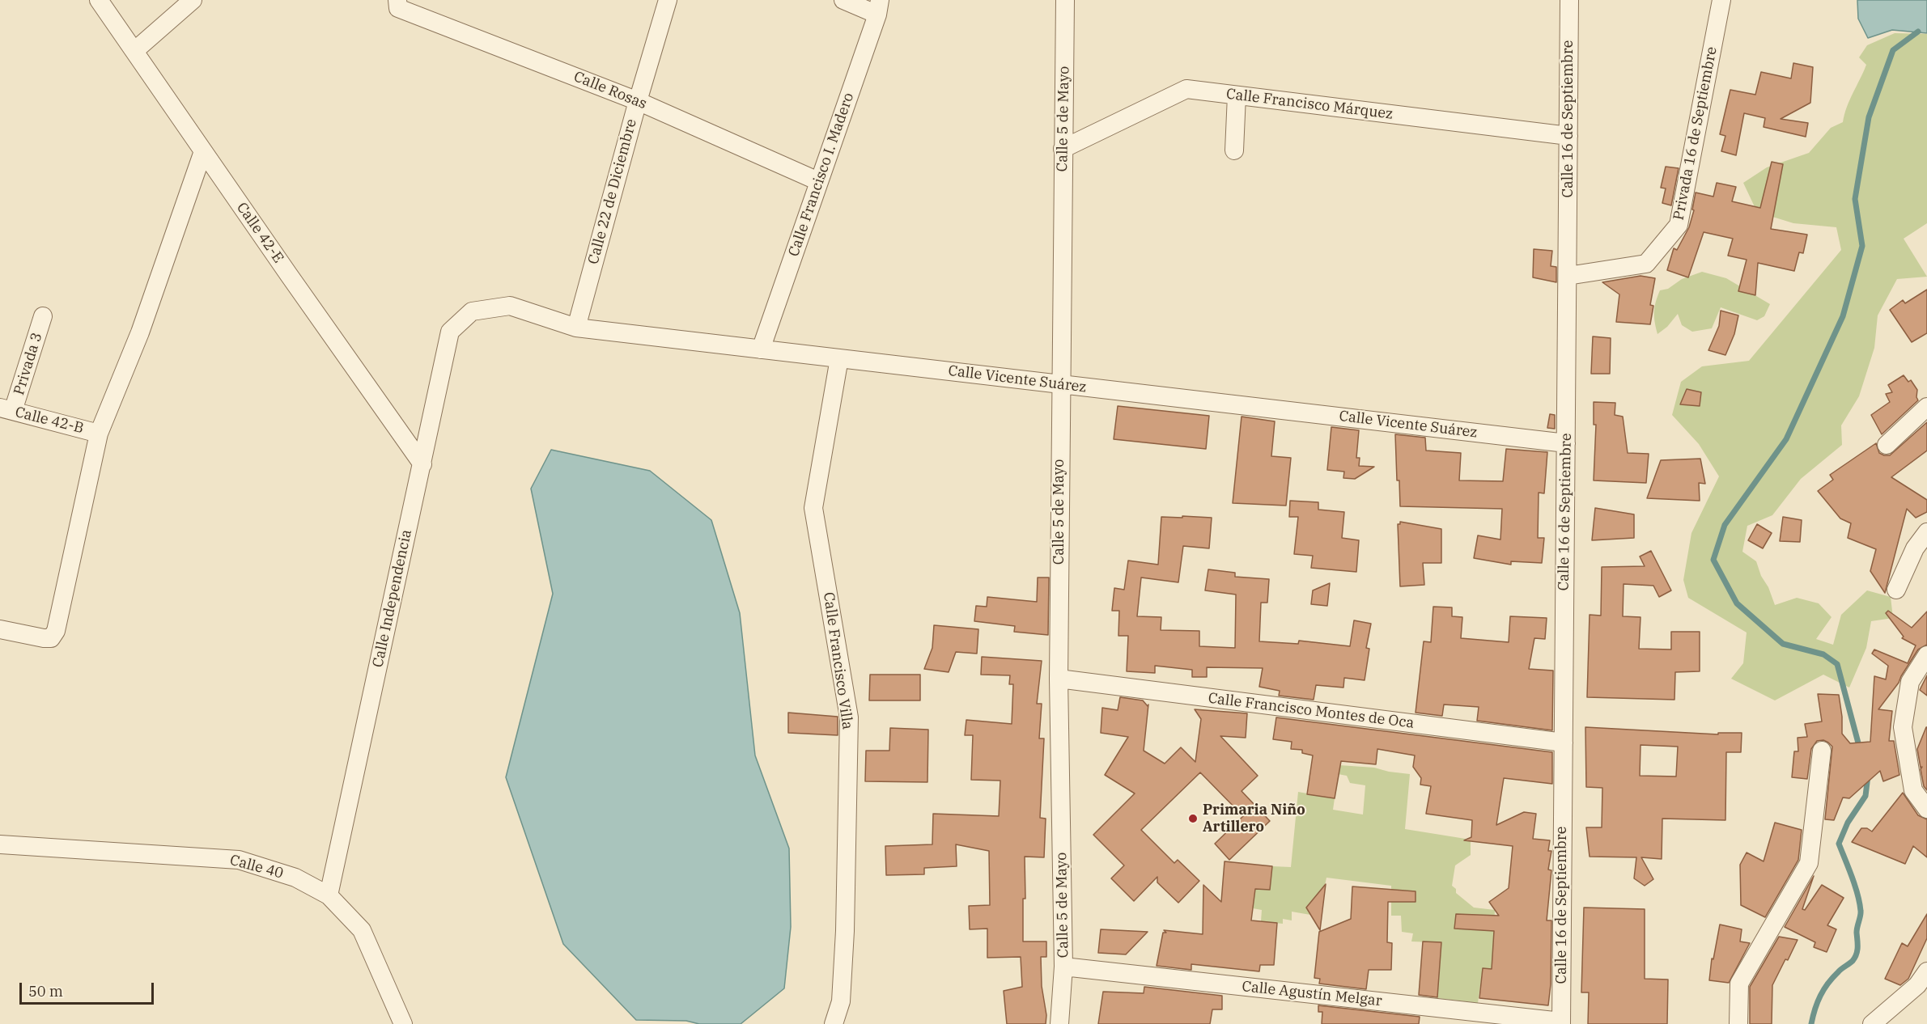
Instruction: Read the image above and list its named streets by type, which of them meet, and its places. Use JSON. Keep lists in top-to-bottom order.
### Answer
{
  "streets": {
    "street": [
      "Calle Rosas",
      "Calle Francisco Márquez",
      "Calle 5 de Mayo",
      "Calle 16 de Septiembre",
      "Privada 16 de Septiembre",
      "Calle Francisco I. Madero",
      "Calle 22 de Diciembre",
      "Calle 42-E",
      "Privada 3",
      "Calle Vicente Suárez",
      "Calle 42-B",
      "Calle Independencia",
      "Calle Francisco Villa",
      "Calle Francisco Montes de Oca",
      "Calle 40",
      "Calle Agustín Melgar"
    ]
  },
  "crossings": [
    ["Calle Rosas", "Calle Francisco I. Madero"],
    ["Calle Rosas", "Calle 22 de Diciembre"],
    ["Calle Francisco Márquez", "Calle 5 de Mayo"],
    ["Calle Francisco Márquez", "Calle 16 de Septiembre"],
    ["Calle 5 de Mayo", "Calle Vicente Suárez"],
    ["Calle 5 de Mayo", "Calle Francisco Montes de Oca"],
    ["Calle 5 de Mayo", "Calle Agustín Melgar"],
    ["Calle 16 de Septiembre", "Privada 16 de Septiembre"],
    ["Calle 16 de Septiembre", "Calle Vicente Suárez"],
    ["Calle 16 de Septiembre", "Calle Francisco Montes de Oca"],
    ["Calle 16 de Septiembre", "Calle Agustín Melgar"],
    ["Calle Francisco I. Madero", "Calle Vicente Suárez"],
    ["Calle 22 de Diciembre", "Calle Vicente Suárez"],
    ["Calle 42-E", "Calle Independencia"],
    ["Privada 3", "Calle 42-B"],
    ["Calle Vicente Suárez", "Calle Independencia"],
    ["Calle Vicente Suárez", "Calle Francisco Villa"],
    ["Calle Independencia", "Calle 40"]
  ],
  "places": ["Primaria Niño Artillero"],
  "scale_bar": "50 m"
}
